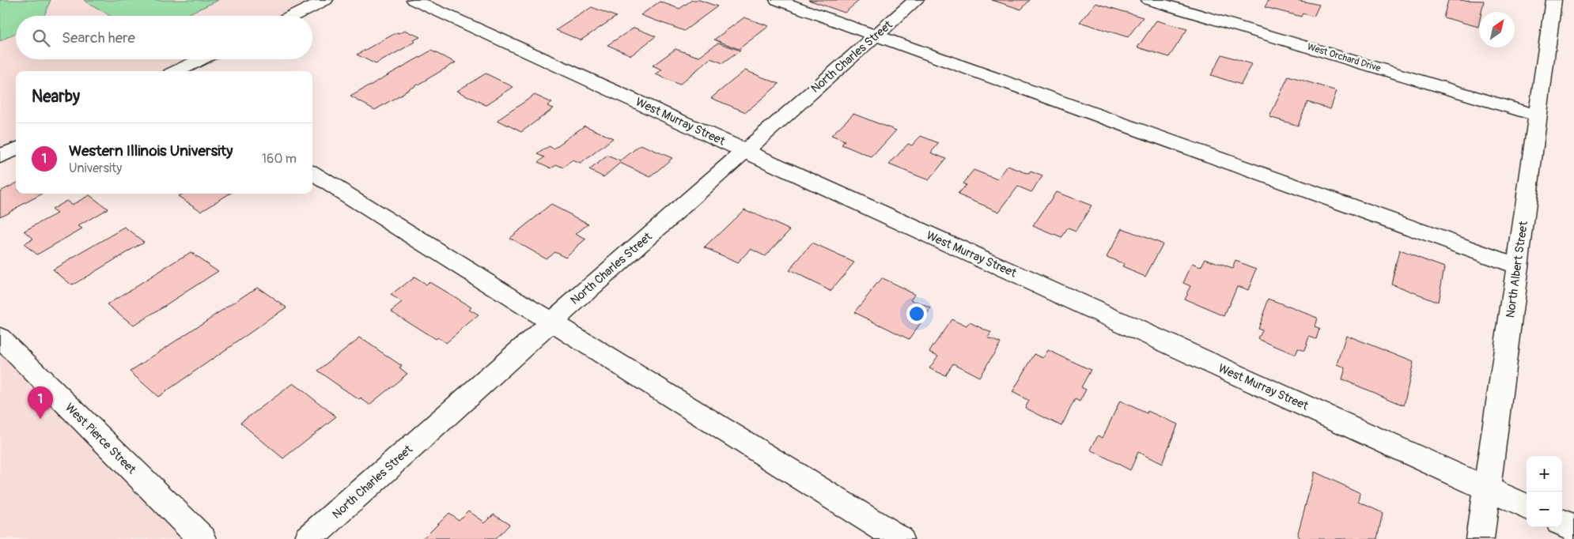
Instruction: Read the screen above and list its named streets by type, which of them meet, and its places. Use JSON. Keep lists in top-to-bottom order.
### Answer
{
  "streets": {
    "street": [
      "North Charles Street",
      "West Orchard Drive",
      "West Murray Street",
      "North Albert Street",
      "West Pierce Street"
    ]
  },
  "crossings": [
    ["North Charles Street", "West Murray Street"],
    ["West Orchard Drive", "North Albert Street"],
    ["West Murray Street", "North Albert Street"]
  ],
  "north": "top right",
  "page": {
    "search": "Search here",
    "heading": "Nearby",
    "list": [
      {
        "mark": "1",
        "name": "Western Illinois University",
        "note": "University",
        "value": "160 m"
      }
    ],
    "pins": "1",
    "map_buttons": ["+", "−"]
  }
}
